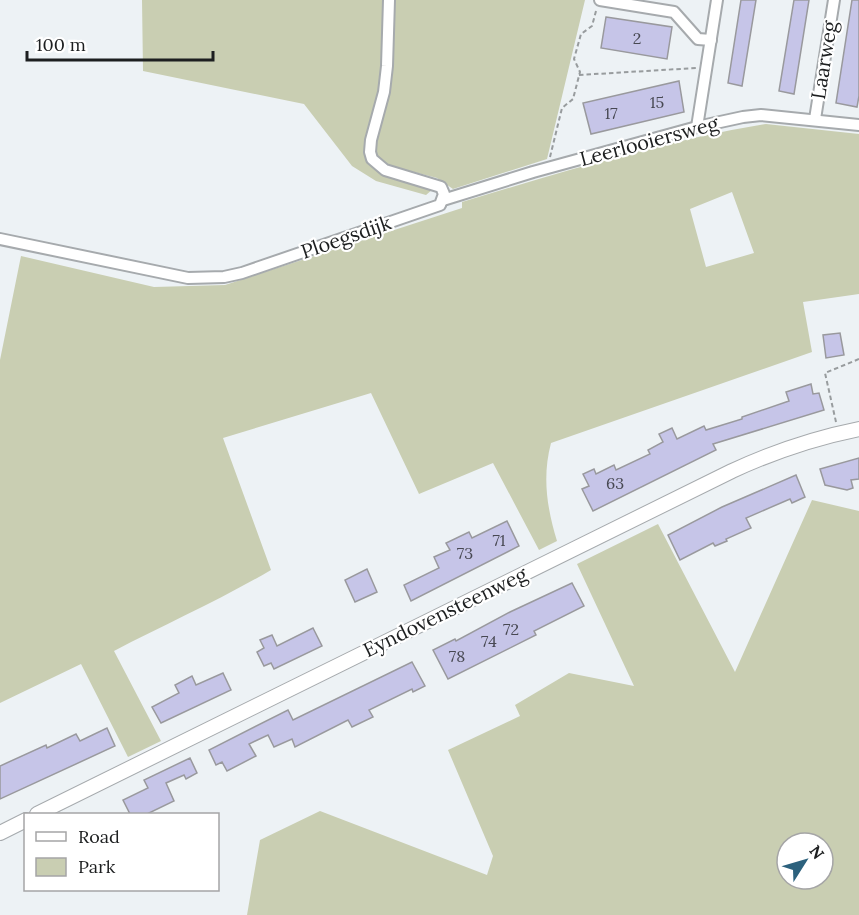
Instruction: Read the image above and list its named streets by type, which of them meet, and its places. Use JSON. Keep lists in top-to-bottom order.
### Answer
{
  "streets": {
    "street": [
      "Laarweg",
      "Leerlooiersweg",
      "Ploegsdijk",
      "Eyndovensteenweg"
    ]
  },
  "crossings": [
    ["Laarweg", "Leerlooiersweg"],
    ["Leerlooiersweg", "Ploegsdijk"]
  ],
  "house_numbers": [
    "2",
    "15",
    "17",
    "63",
    "71",
    "73",
    "72",
    "74",
    "78"
  ],
  "legend": ["Road", "Park"],
  "scale_bar": "100 m",
  "north": "top right"
}
